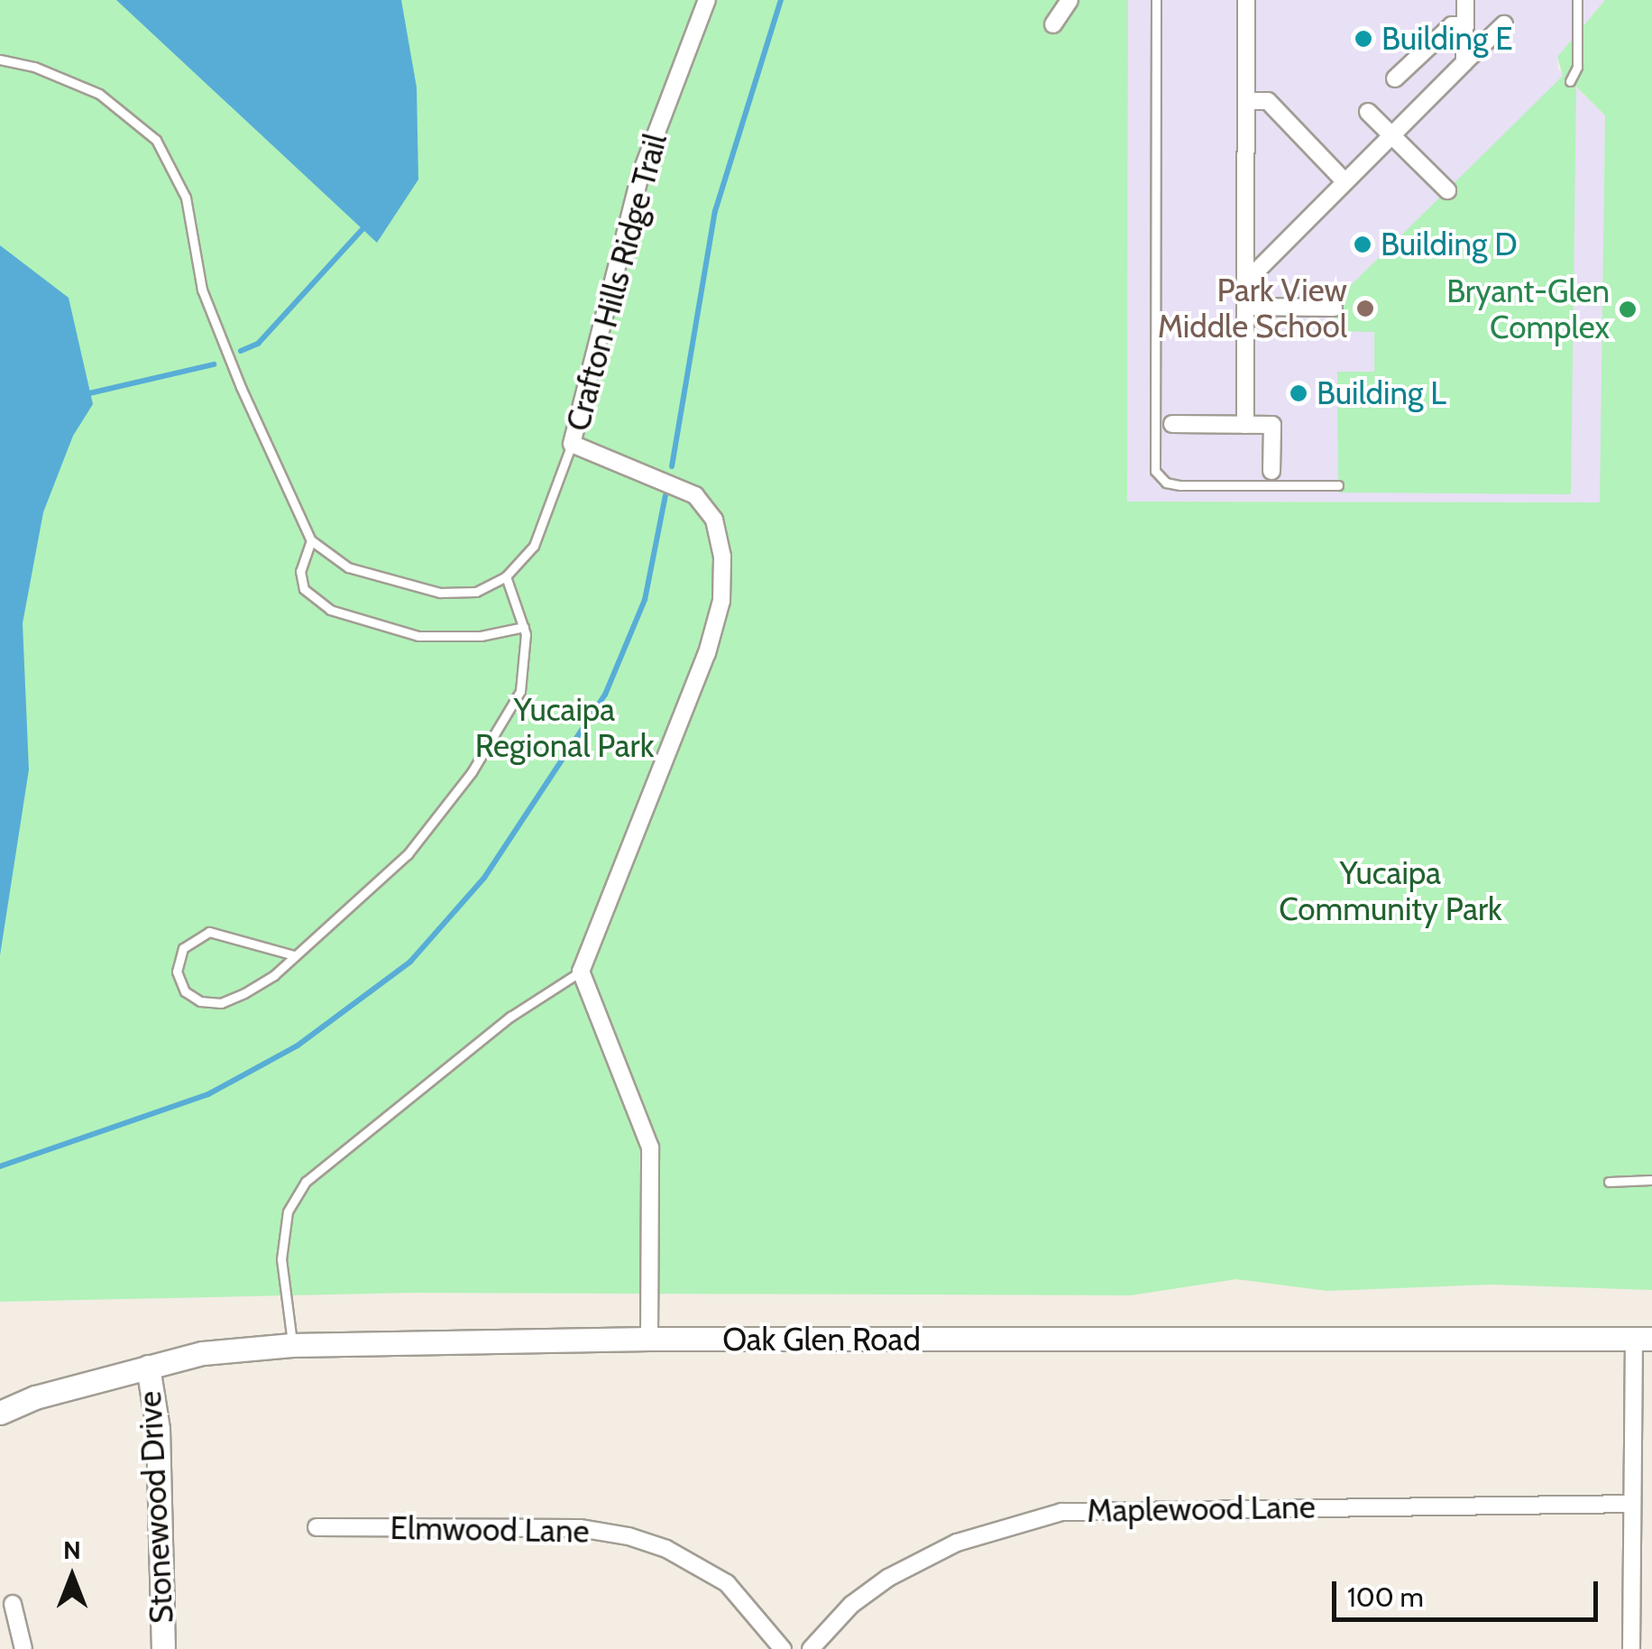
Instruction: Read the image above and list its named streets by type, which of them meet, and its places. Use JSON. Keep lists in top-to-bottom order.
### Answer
{
  "streets": {
    "main road": ["Oak Glen Road", "Stonewood Drive"],
    "street": ["Crafton Hills Ridge Trail", "Maplewood Lane", "Elmwood Lane"]
  },
  "crossings": [
    ["Oak Glen Road", "Stonewood Drive"]
  ],
  "parks": ["Yucaipa Regional Park", "Yucaipa Community Park"],
  "places": [
    "Building E",
    "Building D",
    "Park View Middle School",
    "Bryant-Glen Complex",
    "Building L"
  ],
  "scale_bar": "100 m",
  "north": "top"
}
